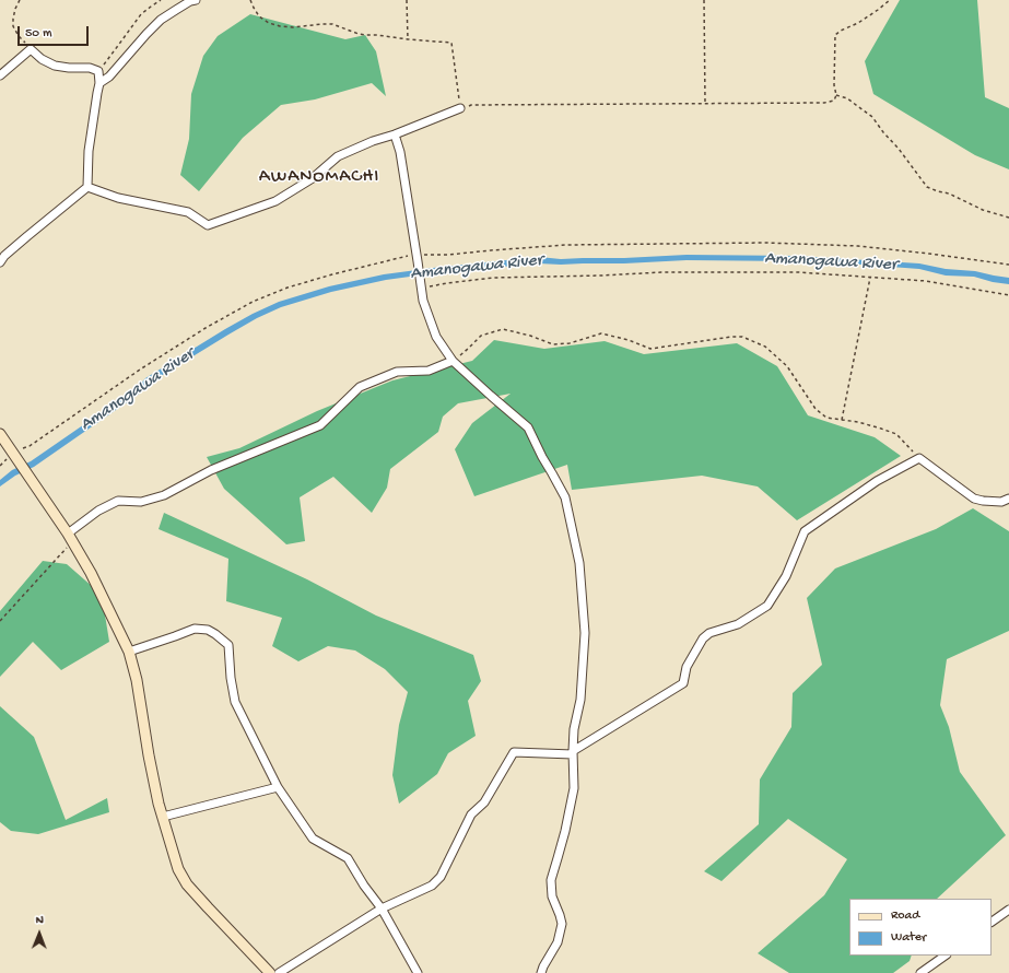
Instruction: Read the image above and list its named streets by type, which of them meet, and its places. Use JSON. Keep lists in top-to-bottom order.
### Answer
{
  "districts": ["AWANOMACHI"],
  "water": ["Amanogawa River"],
  "legend": ["Road", "Water"],
  "scale_bar": "50 m",
  "north": "top"
}
